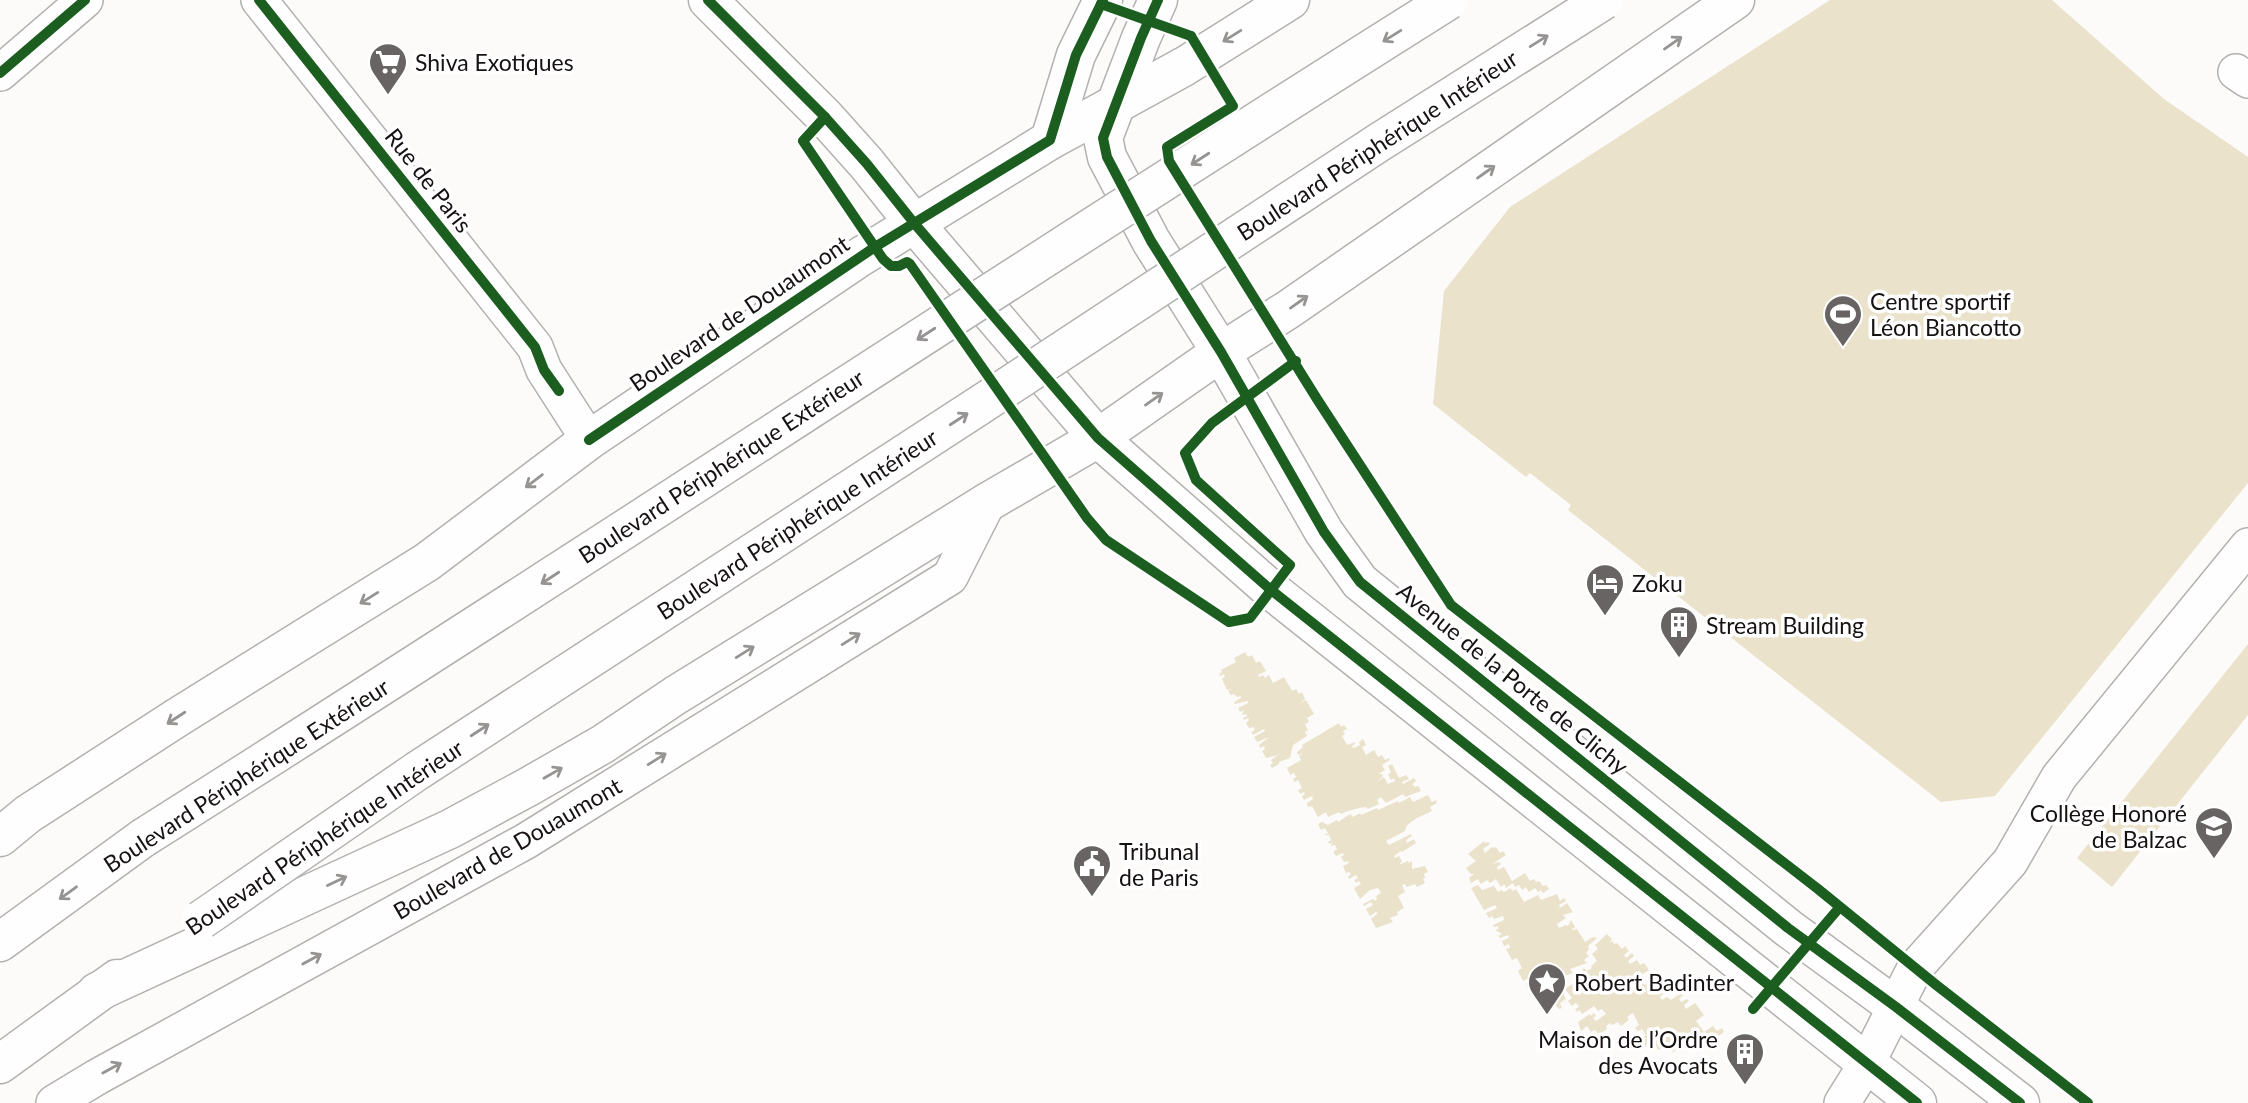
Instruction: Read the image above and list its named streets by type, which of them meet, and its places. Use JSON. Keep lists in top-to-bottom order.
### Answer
{
  "streets": {
    "main road": [
      "Boulevard Périphérique Intérieur",
      "Boulevard de Douaumont",
      "Boulevard Périphérique Extérieur",
      "Avenue de la Porte de Clichy"
    ],
    "street": ["Rue de Paris"]
  },
  "crossings": [
    ["Rue de Paris", "Boulevard de Douaumont"],
    ["Boulevard de Douaumont", "Avenue de la Porte de Clichy"]
  ],
  "places": {
    "supermarket": ["Shiva Exotiques"],
    "sports": ["Centre sportif Léon Biancotto"],
    "hotel": ["Zoku"],
    "building": ["Stream Building", "Maison de l’Ordre des Avocats"],
    "school or university": ["Collège Honoré de Balzac"],
    "public building": ["Tribunal de Paris"],
    "place": ["Robert Badinter"]
  }
}
